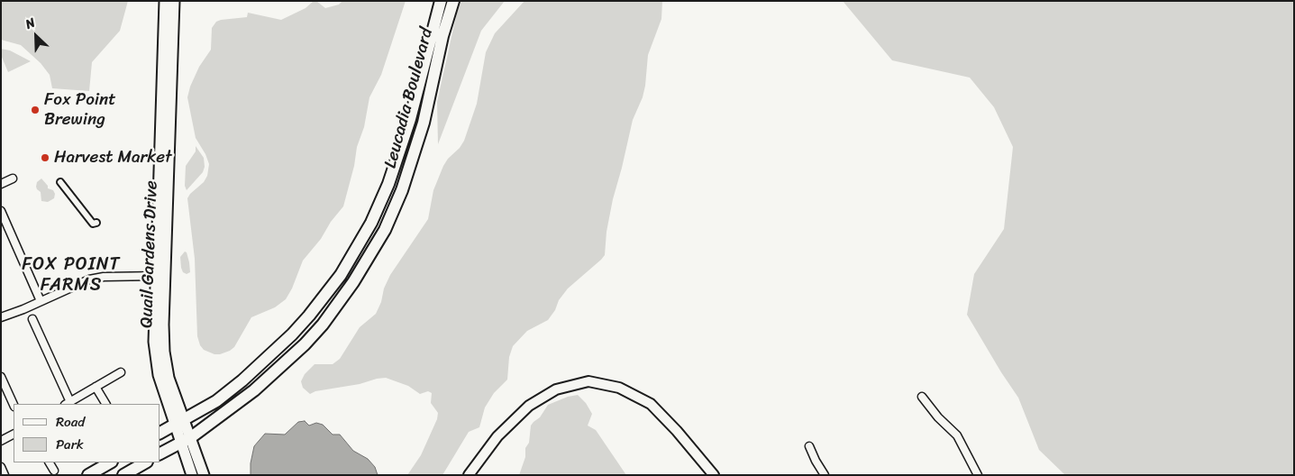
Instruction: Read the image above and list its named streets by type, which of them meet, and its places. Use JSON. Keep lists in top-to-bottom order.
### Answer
{
  "streets": {
    "main road": ["Leucadia Boulevard", "Quail Gardens Drive"]
  },
  "crossings": [
    ["Leucadia Boulevard", "Quail Gardens Drive"]
  ],
  "districts": ["FOX POINT FARMS"],
  "places": ["Fox Point Brewing", "Harvest Market"],
  "legend": ["Road", "Park"],
  "north": "top left"
}
